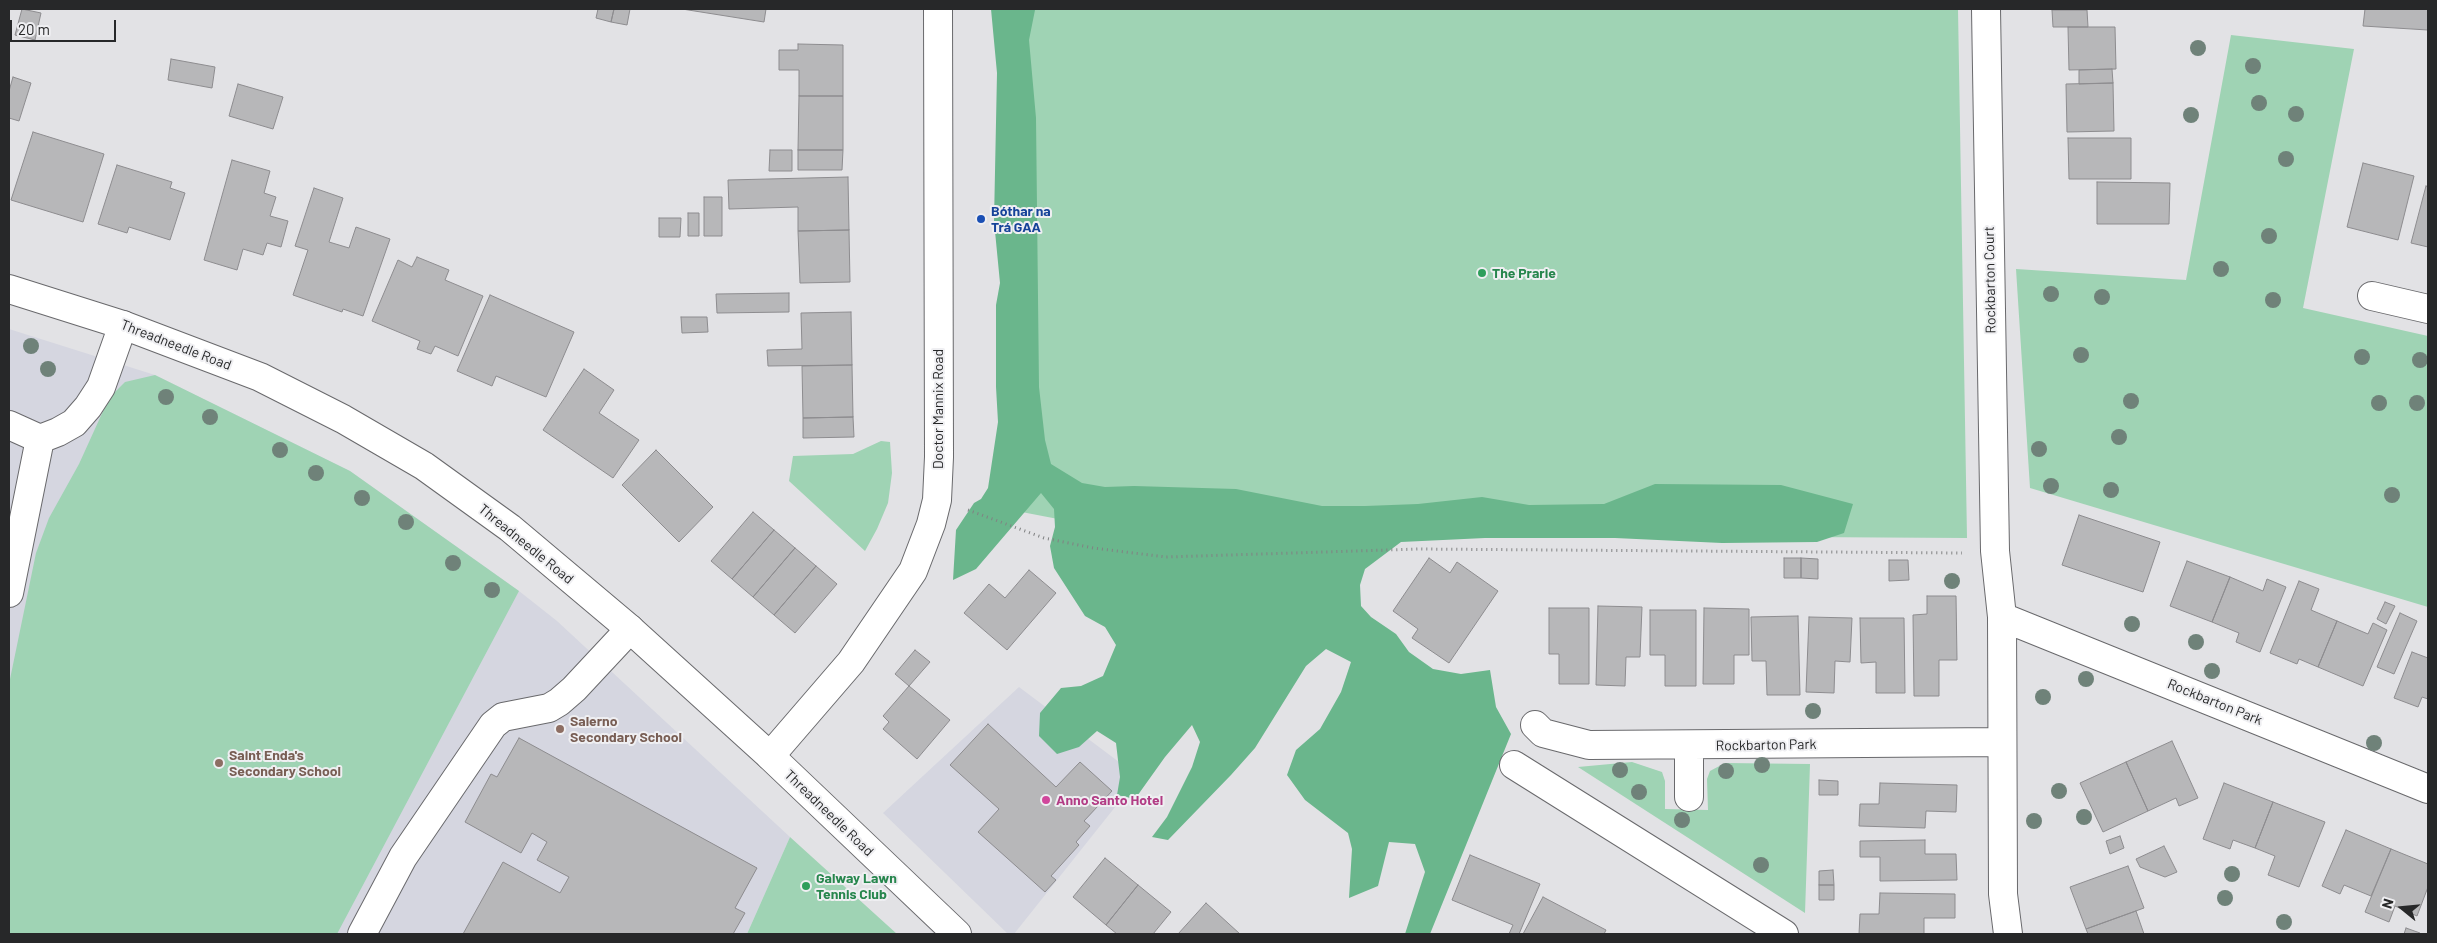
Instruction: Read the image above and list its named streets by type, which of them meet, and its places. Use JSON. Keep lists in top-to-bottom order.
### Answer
{
  "streets": {
    "street": [
      "Rockbarton Court",
      "Threadneedle Road",
      "Doctor Mannix Road",
      "Rockbarton Park"
    ]
  },
  "crossings": [
    ["Threadneedle Road", "Doctor Mannix Road"]
  ],
  "places": [
    "Bóthar na Trá GAA",
    "The Prarie",
    "Salerno Secondary School",
    "Saint Enda's Secondary School",
    "Anno Santo Hotel",
    "Galway Lawn Tennis Club"
  ],
  "scale_bar": "20 m",
  "north": "left"
}
